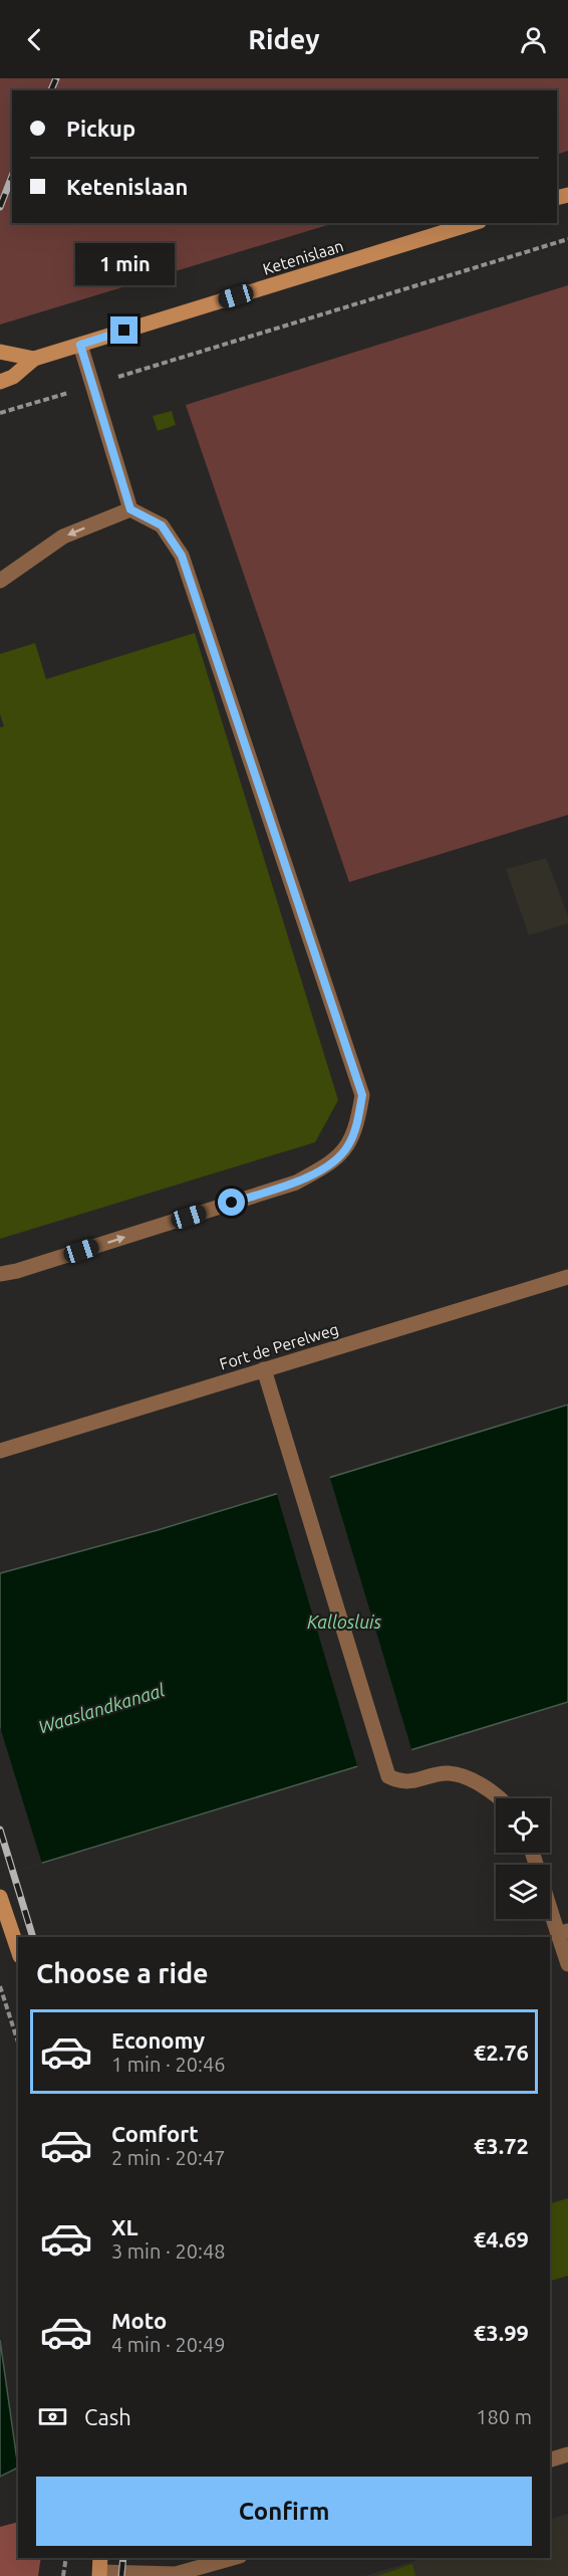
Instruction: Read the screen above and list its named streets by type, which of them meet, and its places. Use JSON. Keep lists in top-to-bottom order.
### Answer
{
  "streets": {
    "main road": ["Ketenislaan"],
    "street": ["Fort de Perelweg"]
  },
  "water": ["Kallosluis", "Waaslandkanaal"],
  "page": {
    "header": "Ridey",
    "banner": ["Pickup", "Ketenislaan"],
    "bubble": "1 min",
    "heading": "Choose a ride",
    "list": [
      {
        "name": "Economy",
        "note": "1 min · 20:46",
        "value": "€2.76"
      },
      {
        "name": "Comfort",
        "note": "2 min · 20:47",
        "value": "€3.72"
      },
      {
        "name": "XL",
        "note": "3 min · 20:48",
        "value": "€4.69"
      },
      {
        "name": "Moto",
        "note": "4 min · 20:49",
        "value": "€3.99"
      }
    ],
    "pay": ["Cash", "180 m"],
    "buttons": "Confirm"
  }
}
